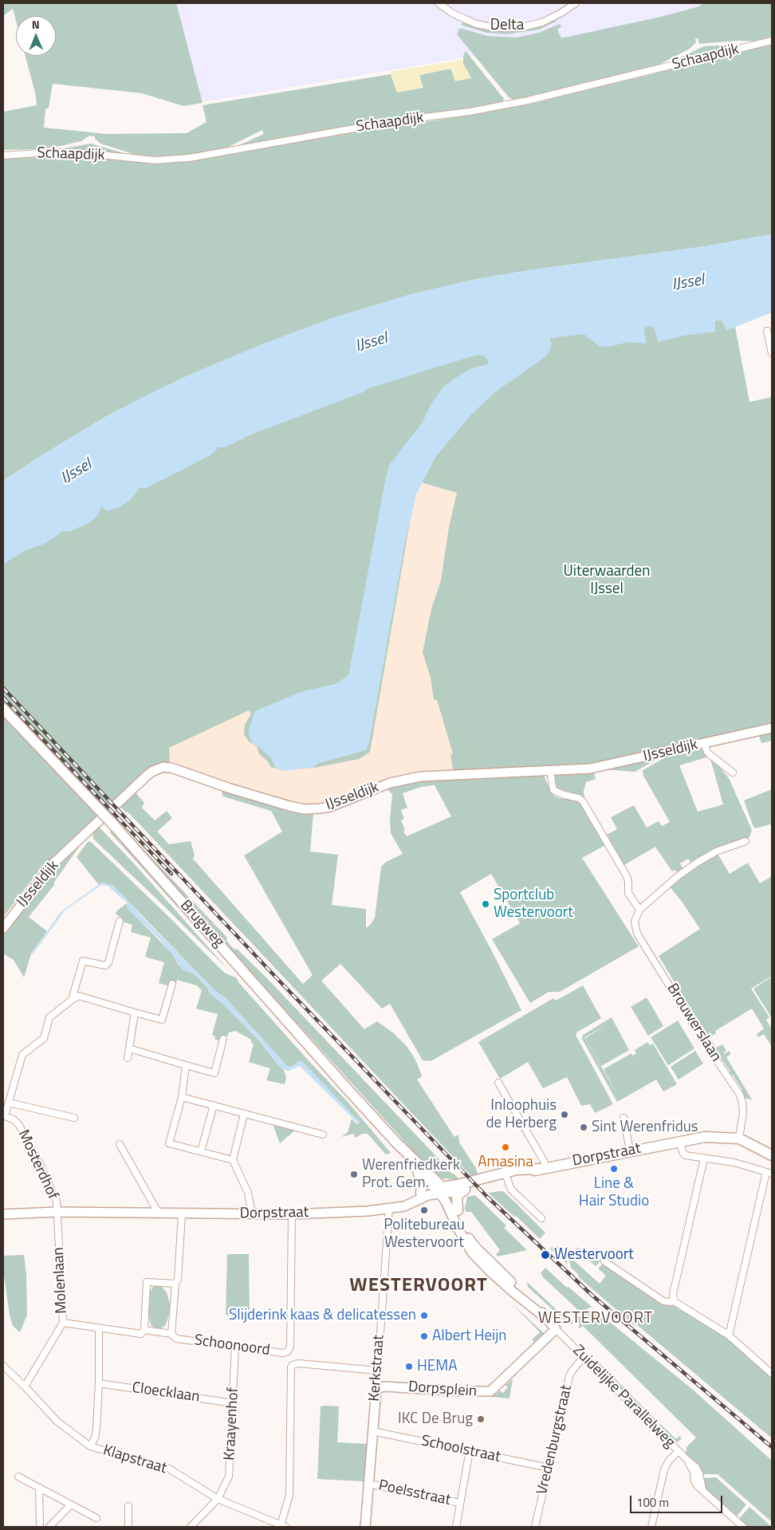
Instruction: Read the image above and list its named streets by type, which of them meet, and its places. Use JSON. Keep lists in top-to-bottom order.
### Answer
{
  "streets": {
    "main road": ["Brugweg", "Dorpstraat"],
    "street": [
      "Delta",
      "Schaapdijk",
      "IJsseldijk",
      "Brouwerslaan",
      "Mosterdhof",
      "Molenlaan",
      "Schoonoord",
      "Kerkstraat",
      "Dorpsplein",
      "Cloecklaan",
      "Zuidelijke Parallelweg",
      "Kraayenhof",
      "Vredenburgstraat",
      "Schoolstraat",
      "Klapstraat",
      "Poelsstraat"
    ]
  },
  "crossings": [
    ["Brugweg", "Dorpstraat"],
    ["Brugweg", "Zuidelijke Parallelweg"],
    ["Brouwerslaan", "Dorpstraat"],
    ["Dorpstraat", "Mosterdhof"],
    ["Dorpstraat", "Molenlaan"],
    ["Dorpstraat", "Schoonoord"],
    ["Dorpstraat", "Kerkstraat"],
    ["Dorpstraat", "Zuidelijke Parallelweg"],
    ["Mosterdhof", "Molenlaan"],
    ["Molenlaan", "Schoonoord"],
    ["Molenlaan", "Klapstraat"],
    ["Schoonoord", "Kraayenhof"],
    ["Kerkstraat", "Dorpsplein"],
    ["Kerkstraat", "Schoolstraat"],
    ["Kerkstraat", "Poelsstraat"],
    ["Dorpsplein", "Zuidelijke Parallelweg"],
    ["Cloecklaan", "Kraayenhof"],
    ["Zuidelijke Parallelweg", "Vredenburgstraat"],
    ["Kraayenhof", "Klapstraat"],
    ["Vredenburgstraat", "Schoolstraat"]
  ],
  "districts": ["WESTERVOORT", "WESTERVOORT"],
  "water": ["IJssel"],
  "parks": ["Uiterwaarden IJssel"],
  "places": [
    "Sportclub Westervoort",
    "Inloophuis de Herberg",
    "Sint Werenfridus",
    "Amasina",
    "Line & Hair Studio",
    "Werenfriedkerk Prot. Gem.",
    "Politebureau Westervoort",
    "Westervoort",
    "Slijderink kaas & delicatessen",
    "Albert Heijn",
    "HEMA",
    "IKC De Brug"
  ],
  "scale_bar": "100 m",
  "north": "top"
}
